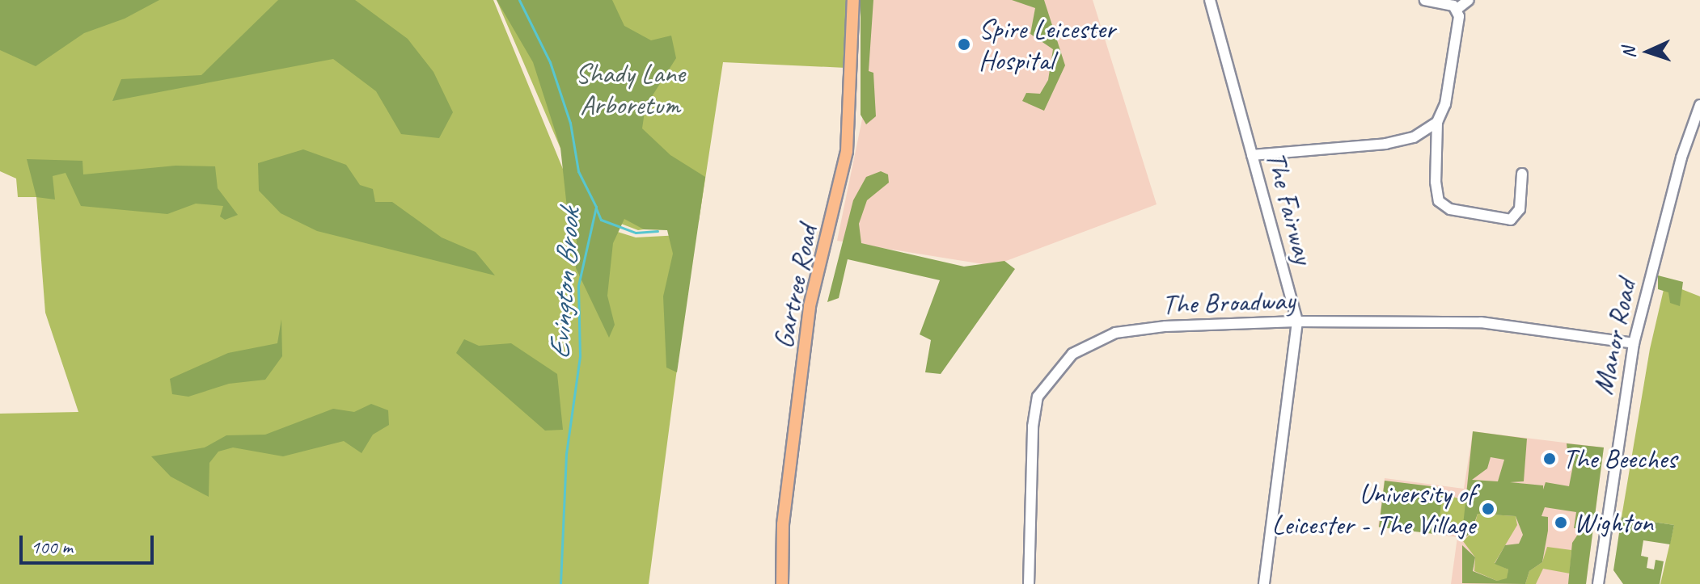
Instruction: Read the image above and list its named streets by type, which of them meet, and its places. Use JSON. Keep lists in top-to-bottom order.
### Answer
{
  "streets": {
    "main road": ["Gartree Road"],
    "street": ["The Fairway", "The Broadway", "Manor Road"]
  },
  "crossings": [
    ["The Fairway", "The Broadway"],
    ["The Broadway", "Manor Road"]
  ],
  "water": ["Evington Brook"],
  "parks": ["Shady Lane Arboretum"],
  "places": [
    "Spire Leicester Hospital",
    "The Beeches",
    "University of Leicester - The Village",
    "Wighton"
  ],
  "scale_bar": "100 m",
  "north": "left"
}
